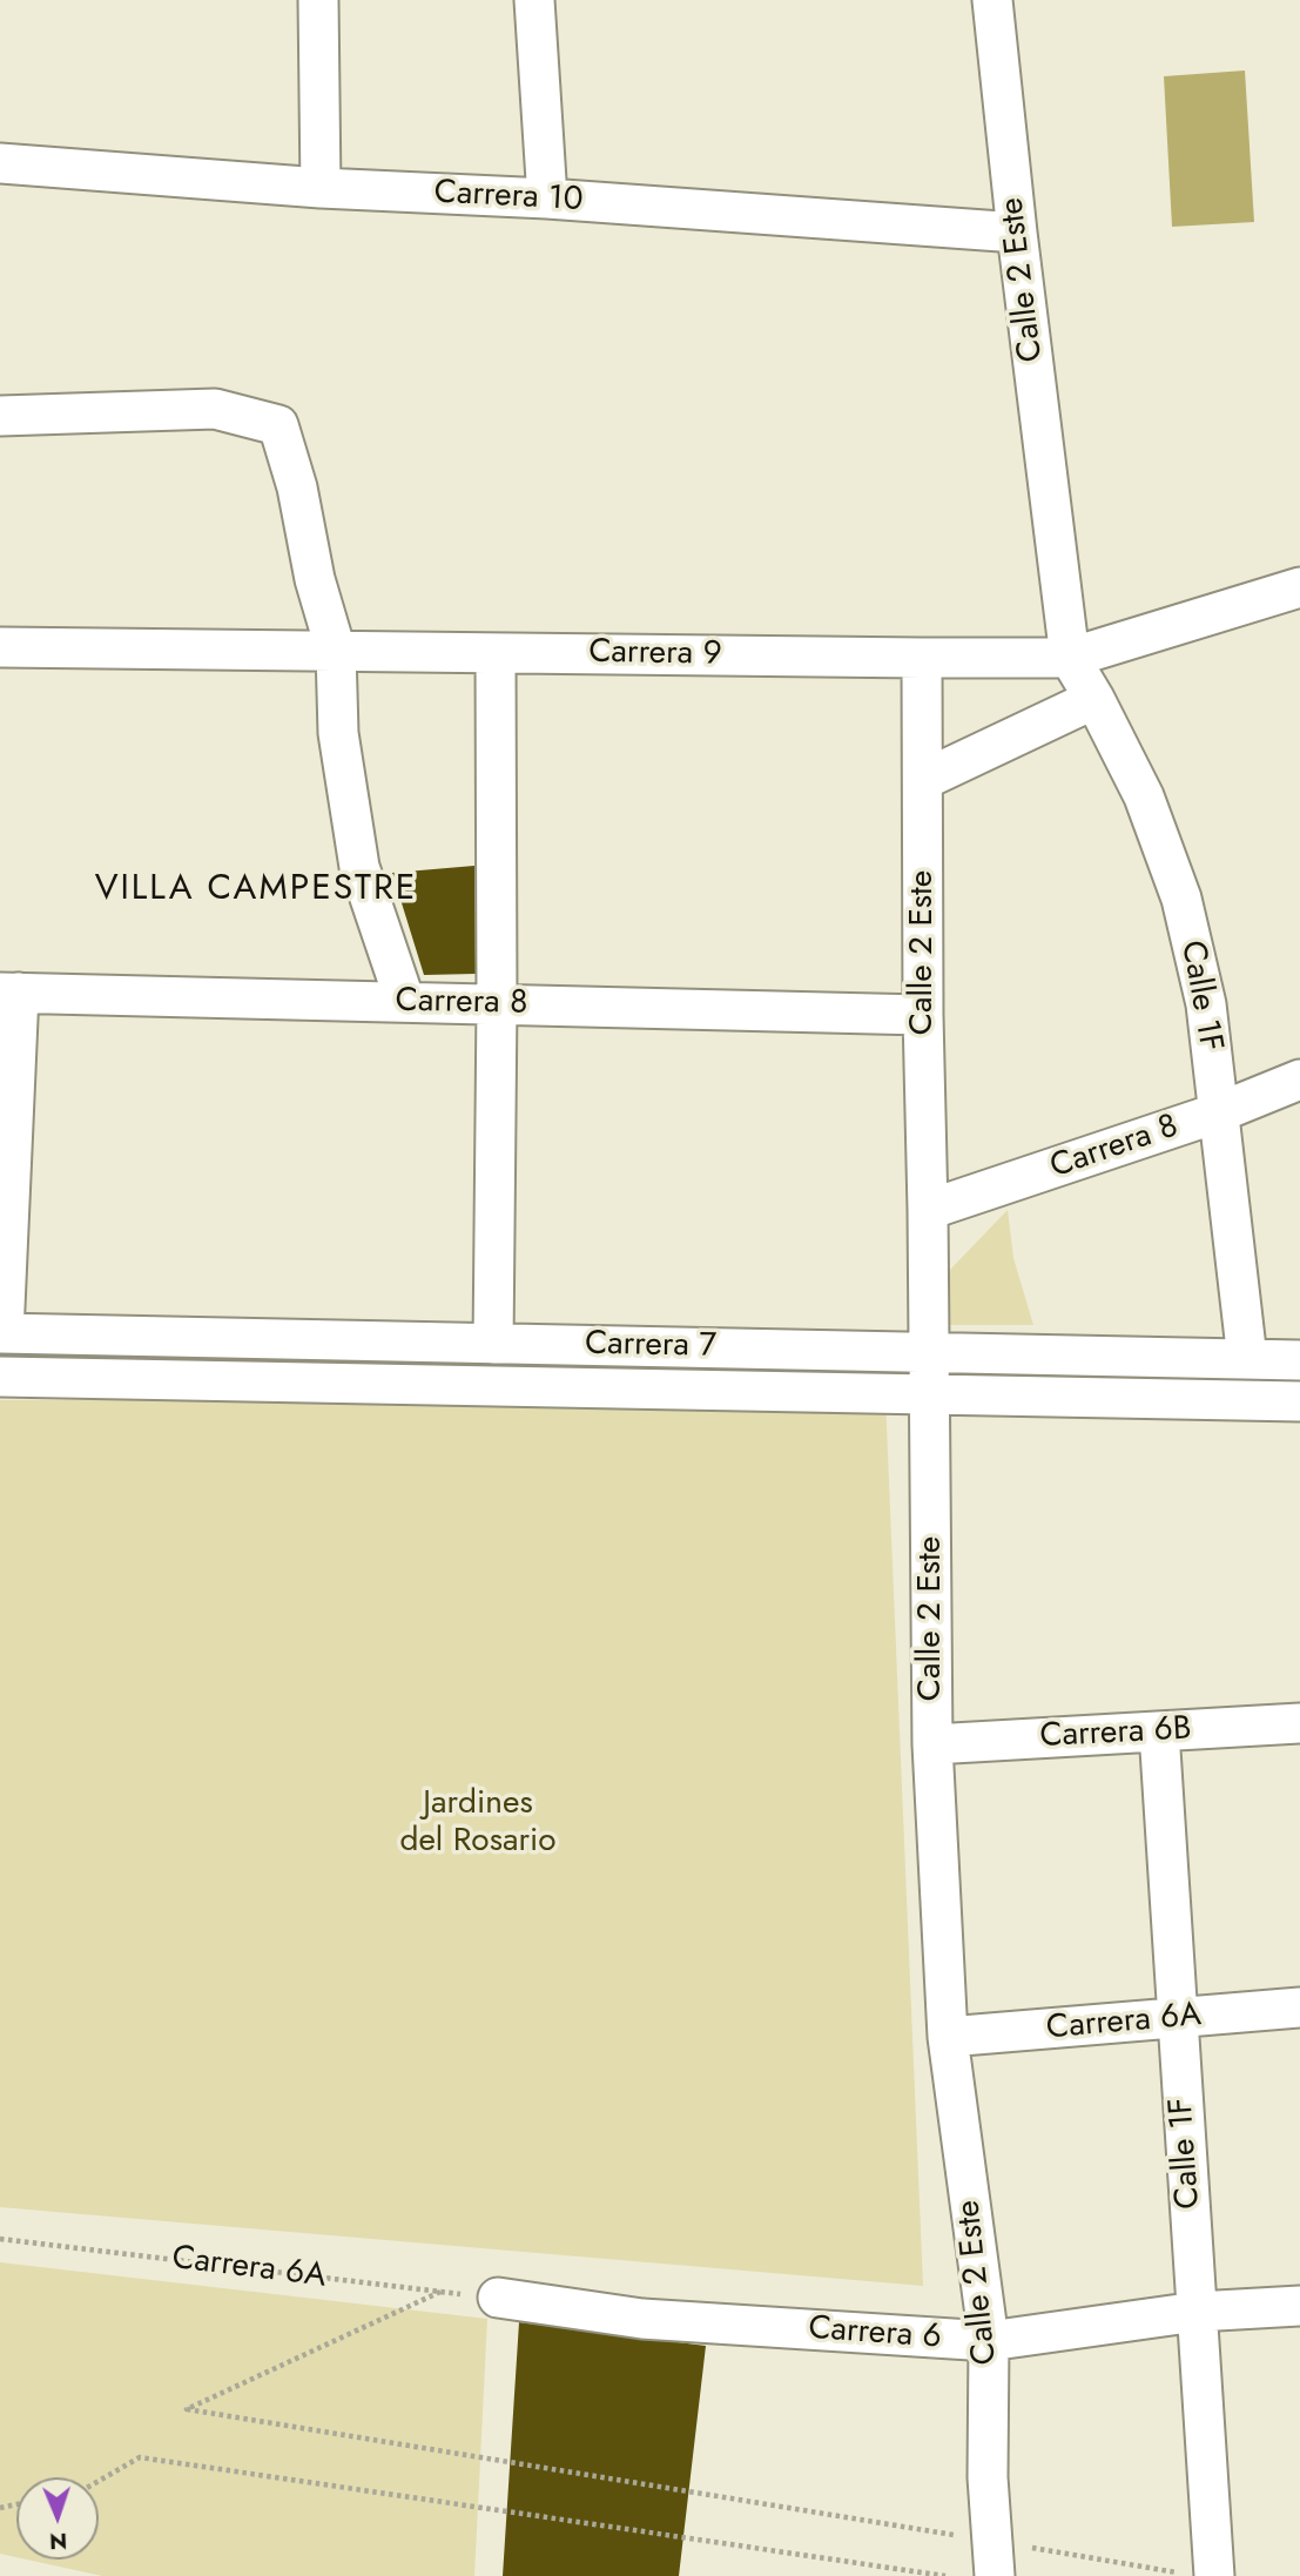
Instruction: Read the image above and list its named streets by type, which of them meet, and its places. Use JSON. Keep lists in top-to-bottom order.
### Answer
{
  "streets": {
    "street": [
      "Carrera 10",
      "Calle 2 Este",
      "Carrera 9",
      "Calle 1F",
      "Carrera 8",
      "Carrera 7",
      "Carrera 6B",
      "Carrera 6A",
      "Carrera 6"
    ]
  },
  "crossings": [
    ["Carrera 10", "Calle 2 Este"],
    ["Calle 2 Este", "Carrera 9"],
    ["Calle 2 Este", "Calle 1F"],
    ["Calle 2 Este", "Carrera 8"],
    ["Calle 2 Este", "Carrera 7"],
    ["Calle 2 Este", "Carrera 6B"],
    ["Calle 2 Este", "Carrera 6A"],
    ["Calle 2 Este", "Carrera 6"],
    ["Carrera 9", "Calle 1F"],
    ["Calle 1F", "Carrera 8"],
    ["Calle 1F", "Carrera 7"],
    ["Calle 1F", "Carrera 6B"],
    ["Calle 1F", "Carrera 6A"],
    ["Calle 1F", "Carrera 6"],
    ["Carrera 6A", "Carrera 6"]
  ],
  "districts": ["VILLA CAMPESTRE"],
  "parks": ["Jardines del Rosario"],
  "north": "bottom"
}
